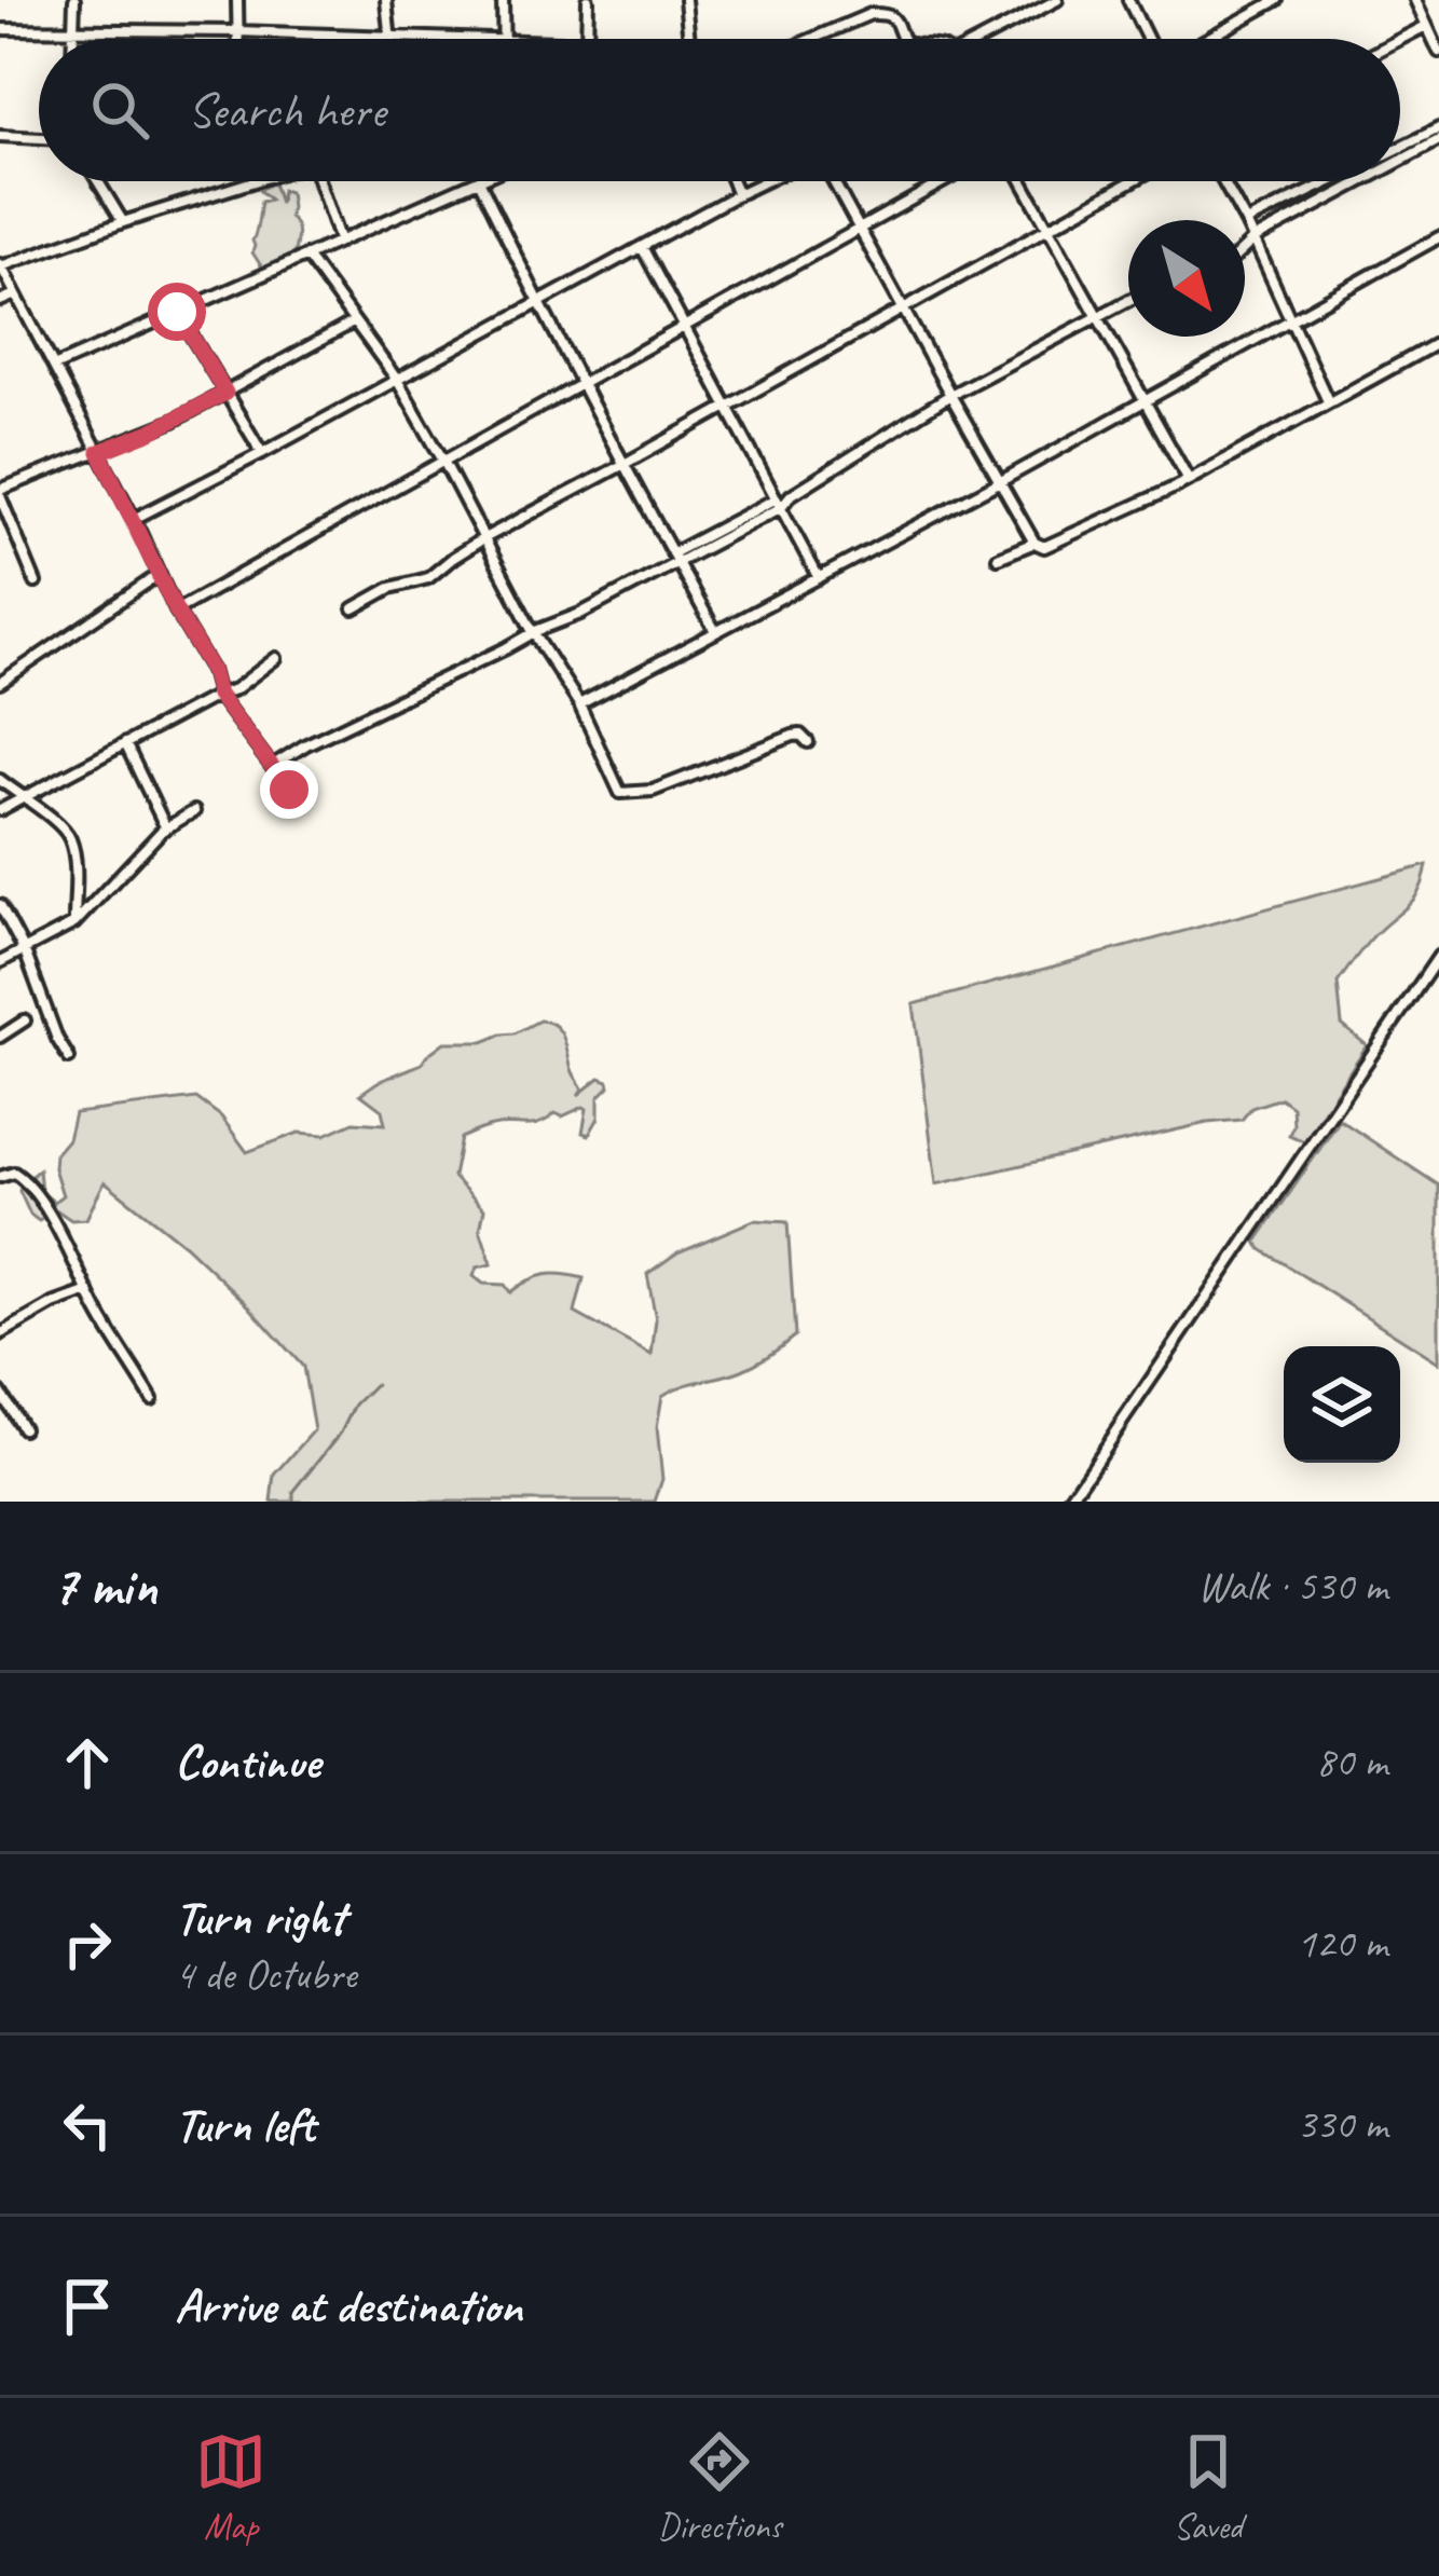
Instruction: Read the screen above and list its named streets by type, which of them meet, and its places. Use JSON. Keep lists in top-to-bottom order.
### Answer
{
  "north": "bottom right",
  "page": {
    "search": "Search here",
    "heading": ["7 min", "Walk · 530 m"],
    "list": [
      ["Continue", "80 m"],
      ["Turn right", "4 de Octubre", "120 m"],
      ["Turn left", "330 m"],
      "Arrive at destination"
    ],
    "nav": ["Map", "Directions", "Saved"]
  }
}
